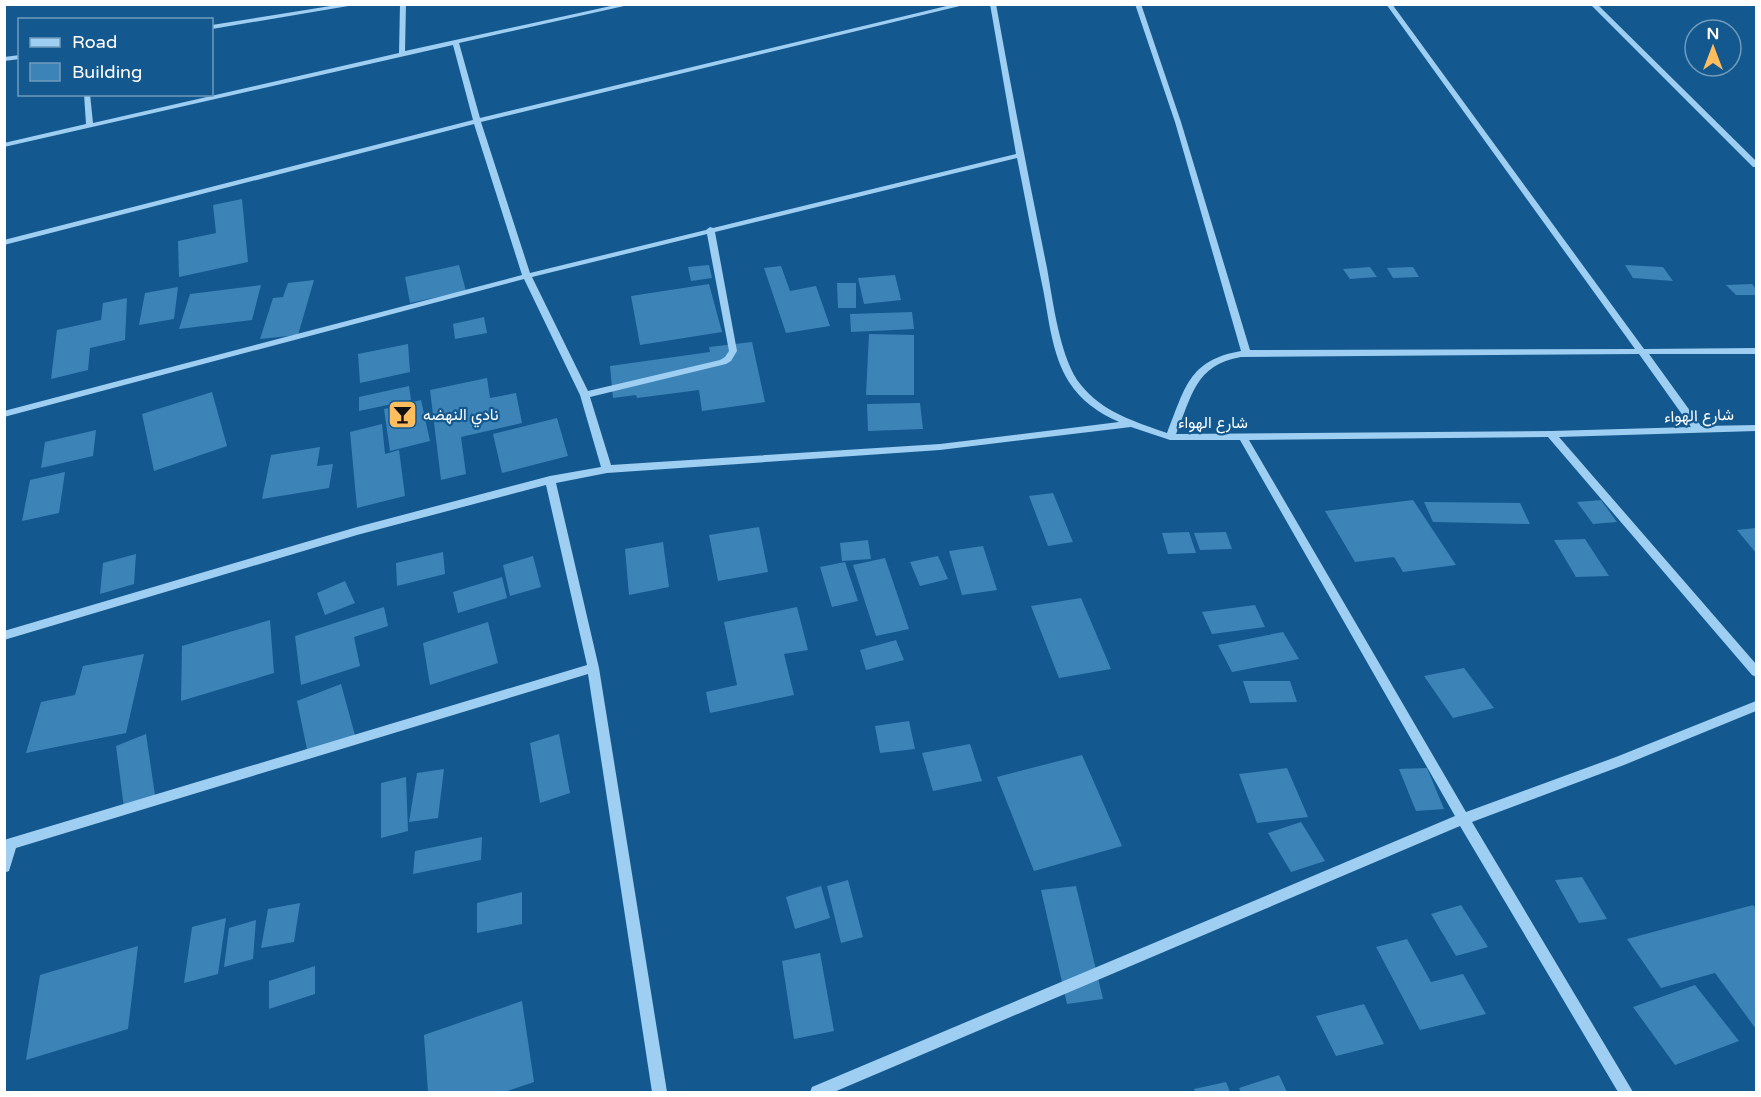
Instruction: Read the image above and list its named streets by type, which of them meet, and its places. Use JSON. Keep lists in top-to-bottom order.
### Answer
{
  "streets": {
    "street": ["شارع الهواء"]
  },
  "places": {
    "bar": ["نادي النهضه"]
  },
  "legend": ["Road", "Building"],
  "north": "top"
}
